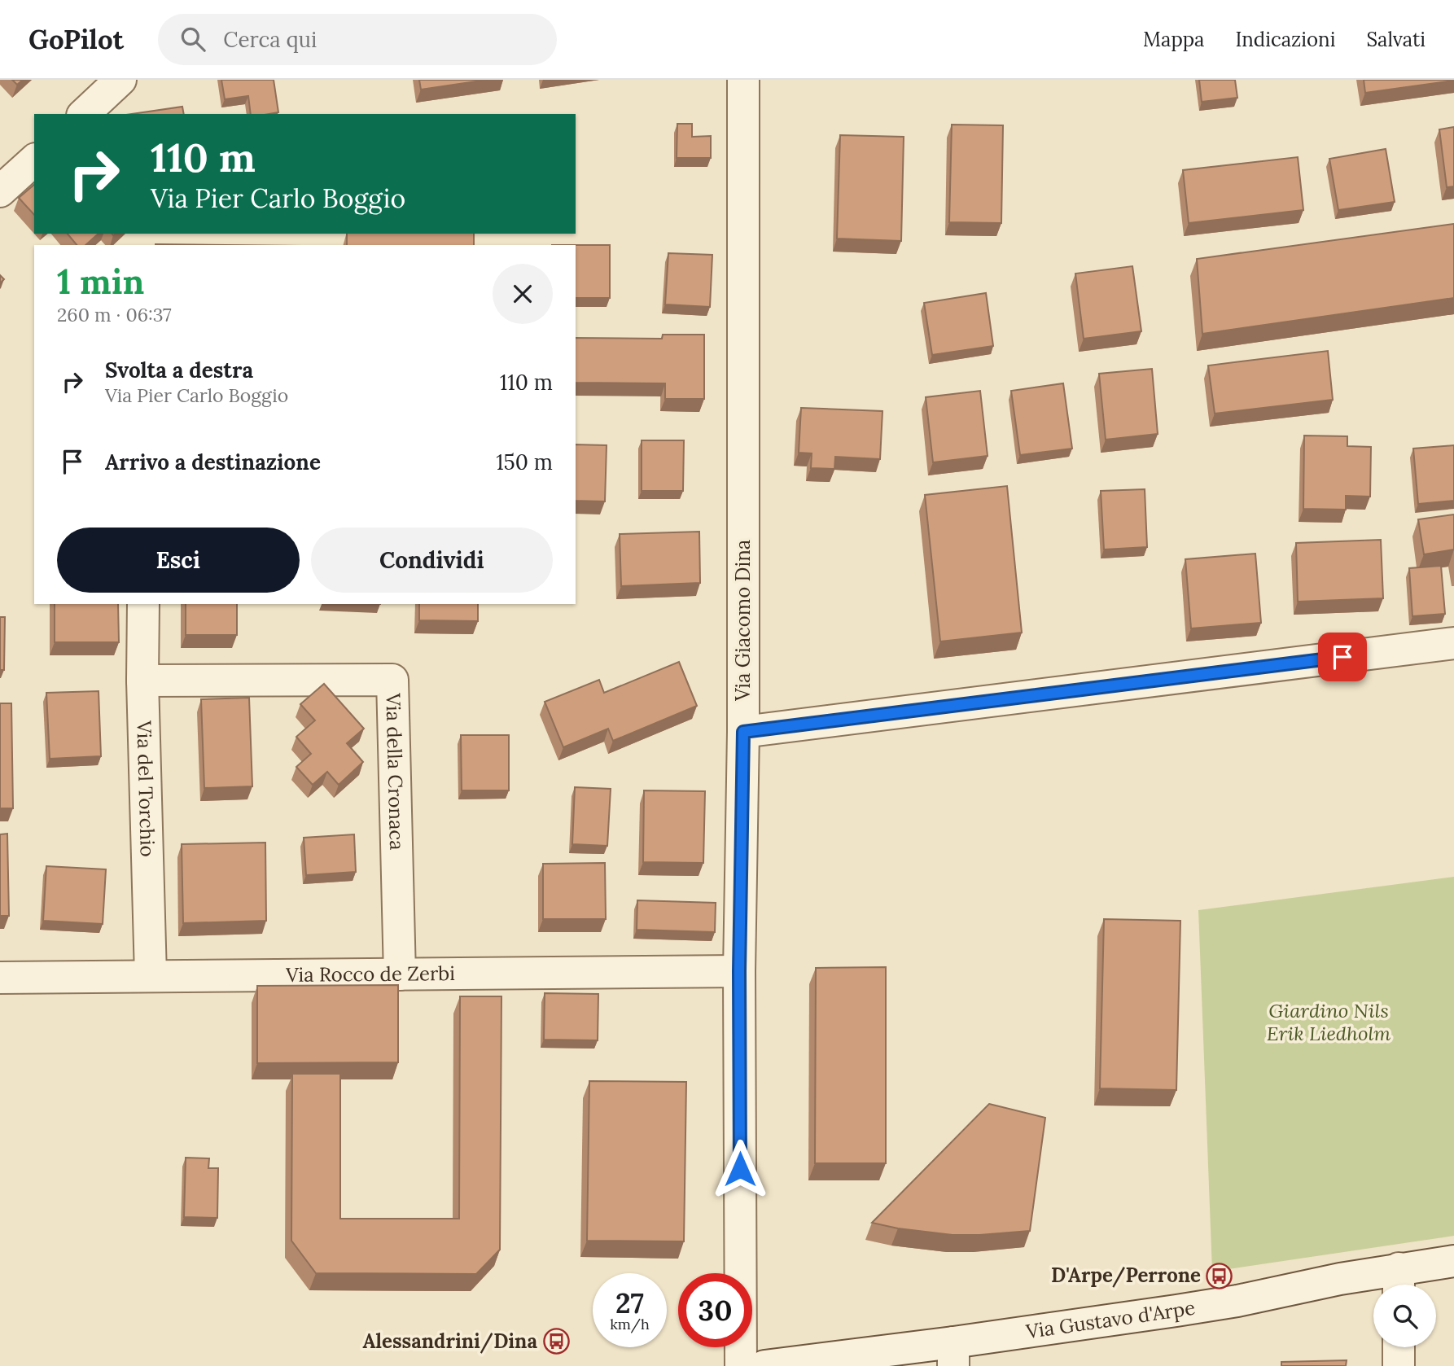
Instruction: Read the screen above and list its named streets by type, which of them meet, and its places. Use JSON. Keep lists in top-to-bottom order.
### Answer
{
  "streets": {
    "street": [
      "Via Giacomo Dina",
      "Via della Cronaca",
      "Via del Torchio",
      "Via Rocco de Zerbi",
      "Via Gustavo d'Arpe"
    ]
  },
  "crossings": [
    ["Via Giacomo Dina", "Via Rocco de Zerbi"],
    ["Via della Cronaca", "Via del Torchio"],
    ["Via della Cronaca", "Via Rocco de Zerbi"],
    ["Via del Torchio", "Via Rocco de Zerbi"]
  ],
  "parks": ["Giardino Nils Erik Liedholm"],
  "places": {
    "bus stop": ["D'Arpe/Perrone", "Alessandrini/Dina"]
  },
  "page": {
    "header": "GoPilot",
    "search": "Cerca qui",
    "nav": ["Mappa", "Indicazioni", "Salvati"],
    "turn": ["110 m", "Via Pier Carlo Boggio"],
    "heading": ["1 min", "260 m · 06:37"],
    "list": [
      {
        "name": "Svolta a destra",
        "note": "Via Pier Carlo Boggio",
        "value": "110 m"
      },
      {
        "name": "Arrivo a destinazione",
        "value": "150 m"
      }
    ],
    "buttons": ["Esci", "Condividi"],
    "speed": "27 km/h",
    "limit": "30"
  }
}
